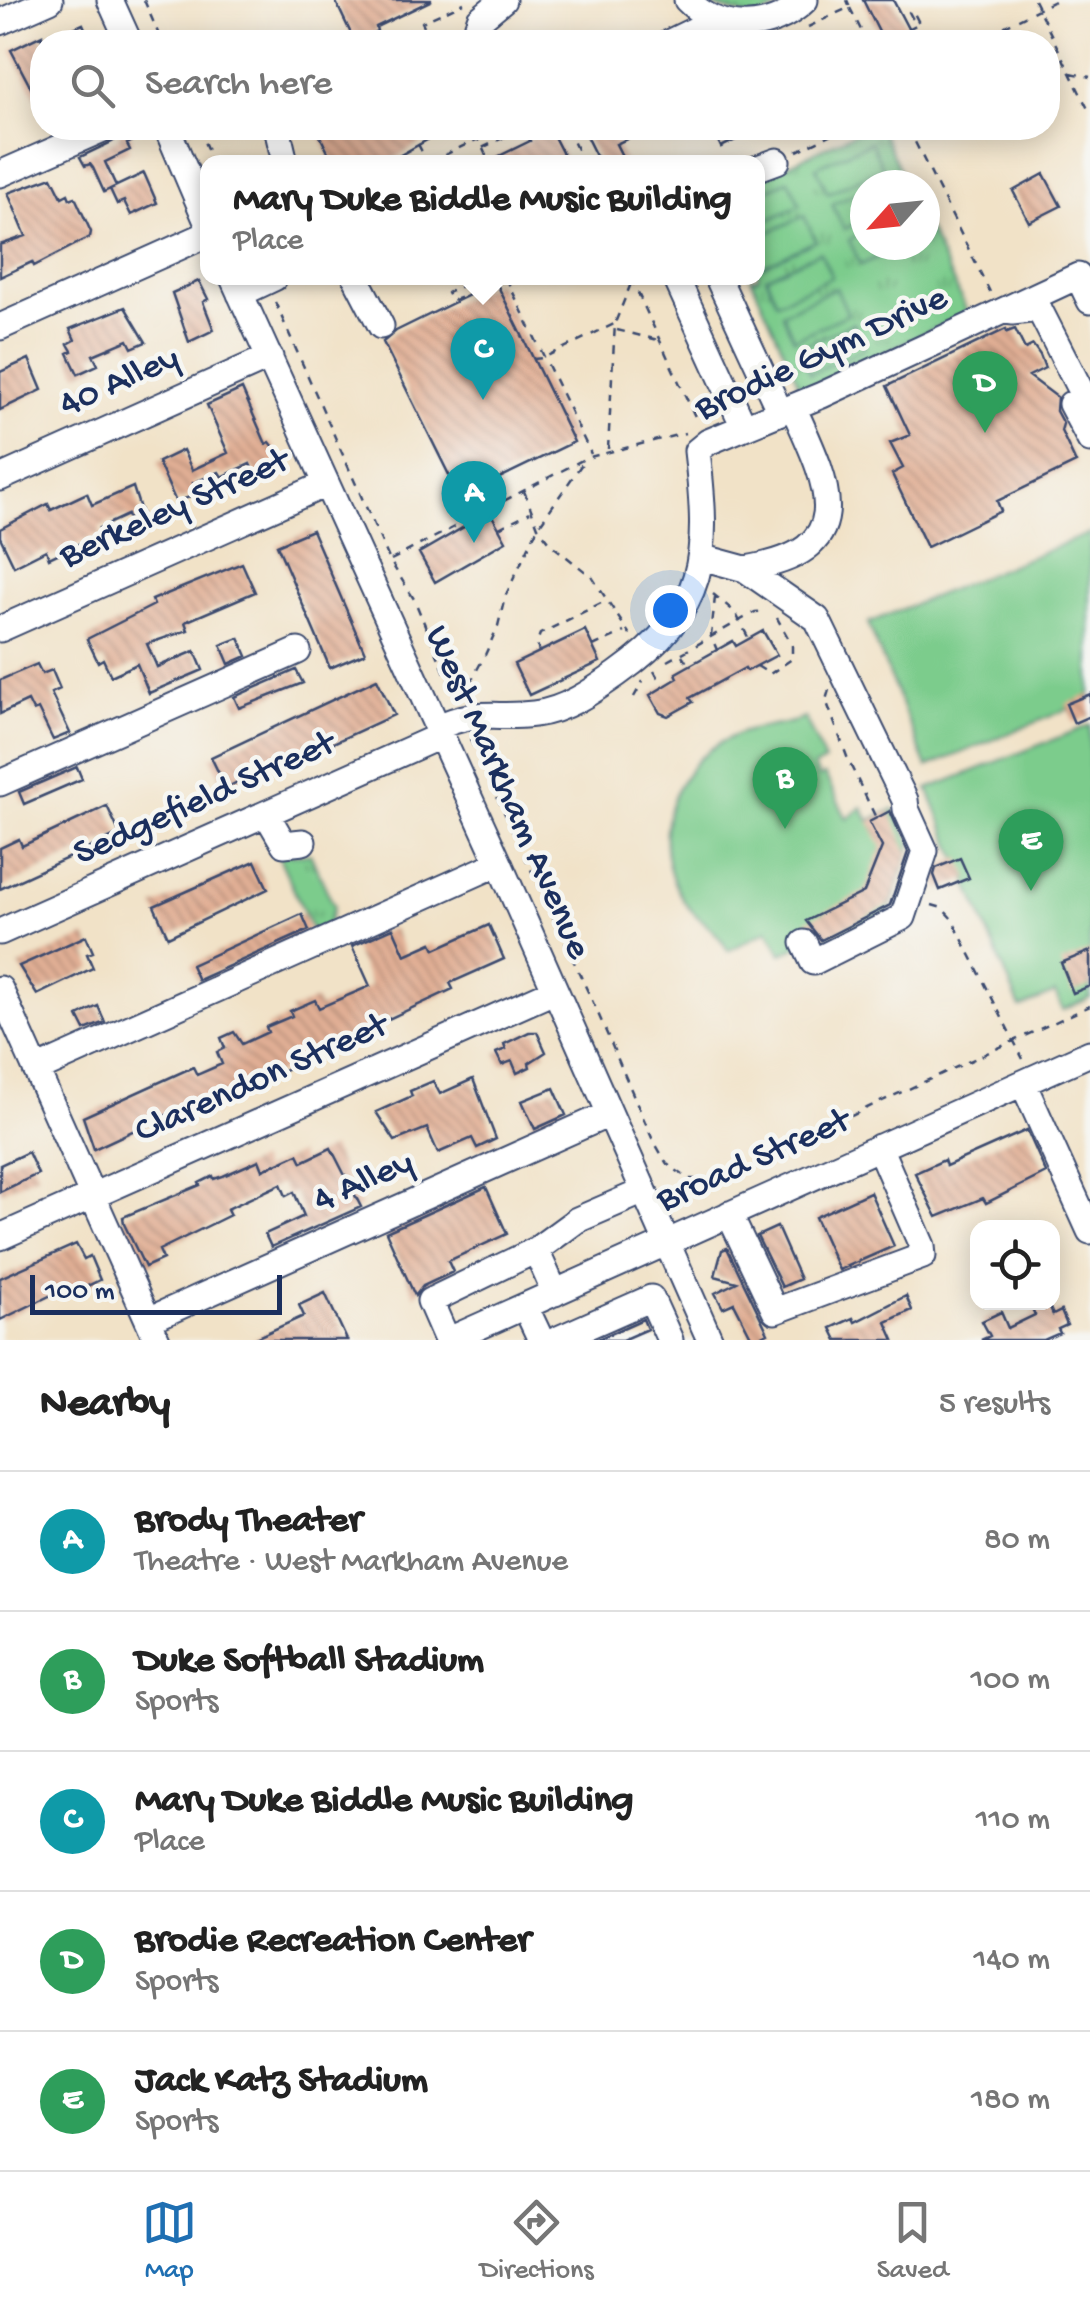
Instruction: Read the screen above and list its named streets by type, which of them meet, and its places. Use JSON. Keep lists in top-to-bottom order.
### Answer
{
  "streets": {
    "street": [
      "Brodie Gym Drive",
      "40 Alley",
      "Berkeley Street",
      "West Markham Avenue",
      "Sedgefield Street",
      "Clarendon Street",
      "Broad Street",
      "4 Alley"
    ]
  },
  "crossings": [
    ["Brodie Gym Drive", "West Markham Avenue"],
    ["Brodie Gym Drive", "Sedgefield Street"],
    ["40 Alley", "West Markham Avenue"],
    ["Berkeley Street", "West Markham Avenue"],
    ["West Markham Avenue", "Sedgefield Street"],
    ["West Markham Avenue", "Clarendon Street"],
    ["West Markham Avenue", "Broad Street"],
    ["West Markham Avenue", "4 Alley"]
  ],
  "scale_bar": "100 m",
  "north": "bottom left",
  "page": {
    "search": "Search here",
    "popup": ["Mary Duke Biddle Music Building", "Place"],
    "pins": [
      "C",
      "D",
      "A",
      "B",
      "E"
    ],
    "scale": "100 m",
    "heading": ["Nearby", "5 results"],
    "list": [
      {
        "mark": "A",
        "name": "Brody Theater",
        "note": "Theatre · West Markham Avenue",
        "value": "80 m"
      },
      {
        "mark": "B",
        "name": "Duke Softball Stadium",
        "note": "Sports",
        "value": "100 m"
      },
      {
        "mark": "C",
        "name": "Mary Duke Biddle Music Building",
        "note": "Place",
        "value": "110 m"
      },
      {
        "mark": "D",
        "name": "Brodie Recreation Center",
        "note": "Sports",
        "value": "140 m"
      },
      {
        "mark": "E",
        "name": "Jack Katz Stadium",
        "note": "Sports",
        "value": "180 m"
      }
    ],
    "nav": ["Map", "Directions", "Saved"]
  }
}
